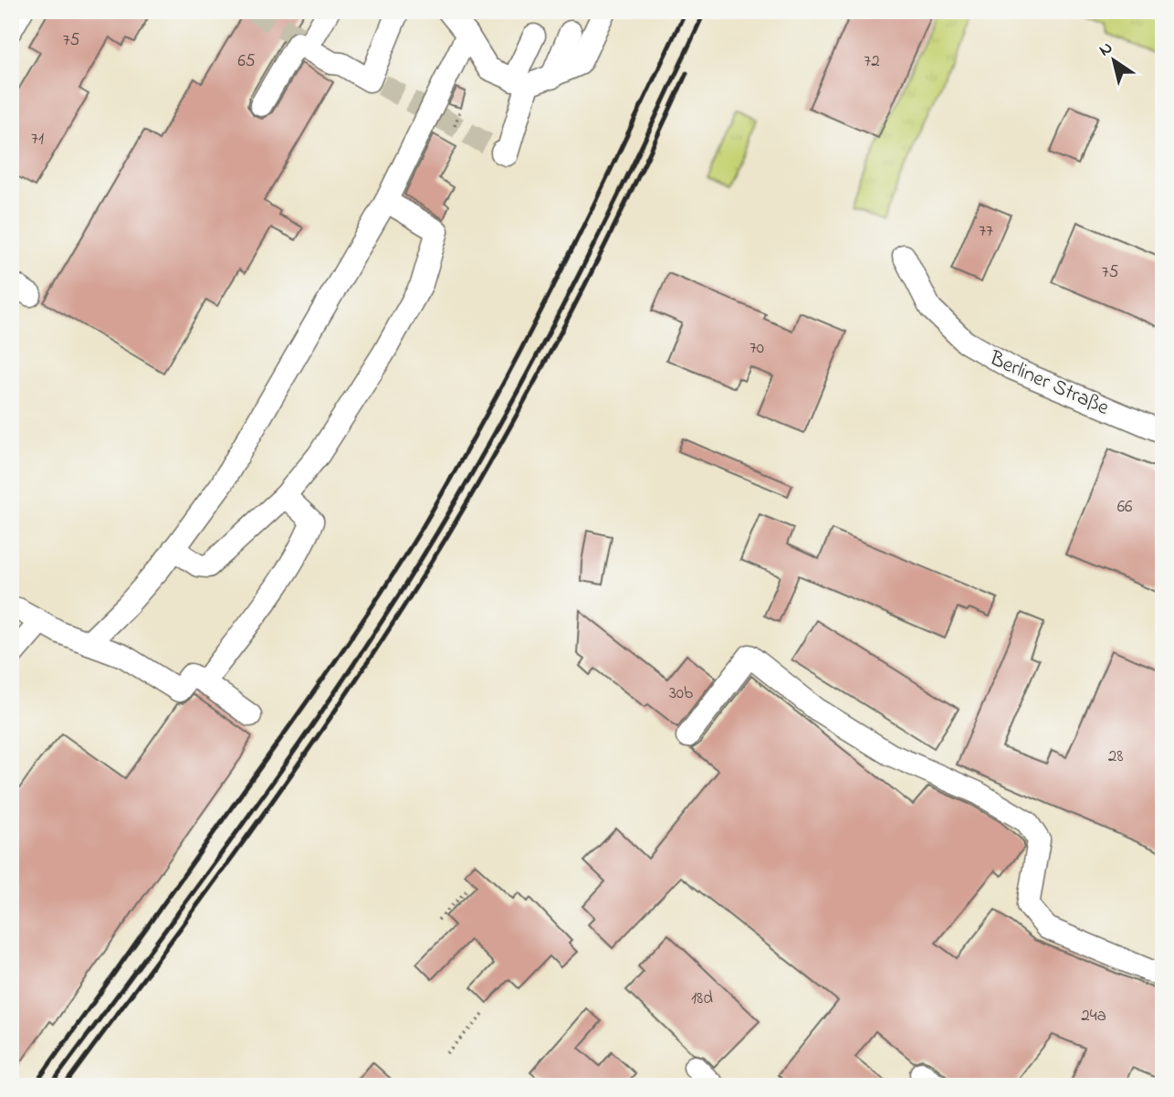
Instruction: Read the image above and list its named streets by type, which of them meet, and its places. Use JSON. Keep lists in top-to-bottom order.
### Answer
{
  "streets": {
    "street": ["Berliner Straße"]
  },
  "house_numbers": [
    "75",
    "65",
    "72",
    "71",
    "77",
    "75",
    "70",
    "66",
    "30b",
    "28",
    "18d",
    "24a"
  ],
  "north": "top left"
}
